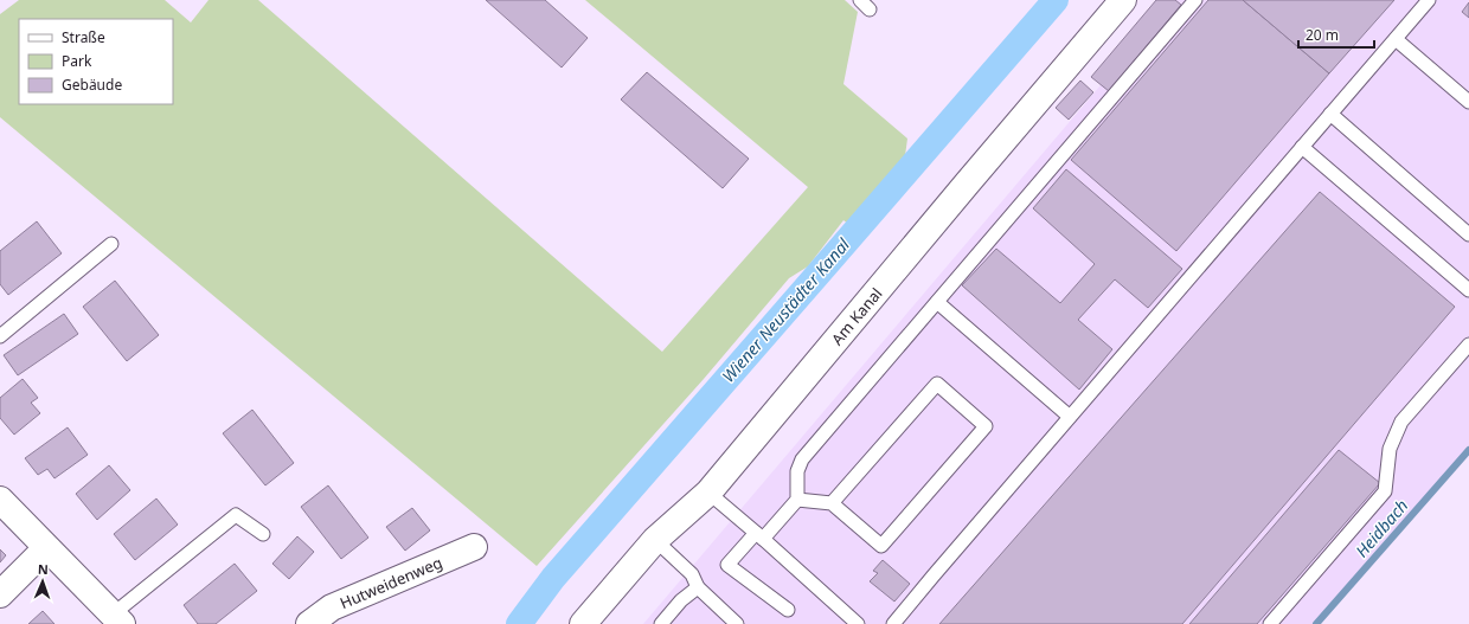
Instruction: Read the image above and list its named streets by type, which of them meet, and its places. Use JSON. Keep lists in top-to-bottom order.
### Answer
{
  "streets": {
    "street": ["Am Kanal", "Hutweidenweg"]
  },
  "water": ["Wiener Neustädter Kanal", "Heidbach"],
  "legend": ["Straße", "Park", "Gebäude"],
  "scale_bar": "20 m",
  "north": "top"
}
